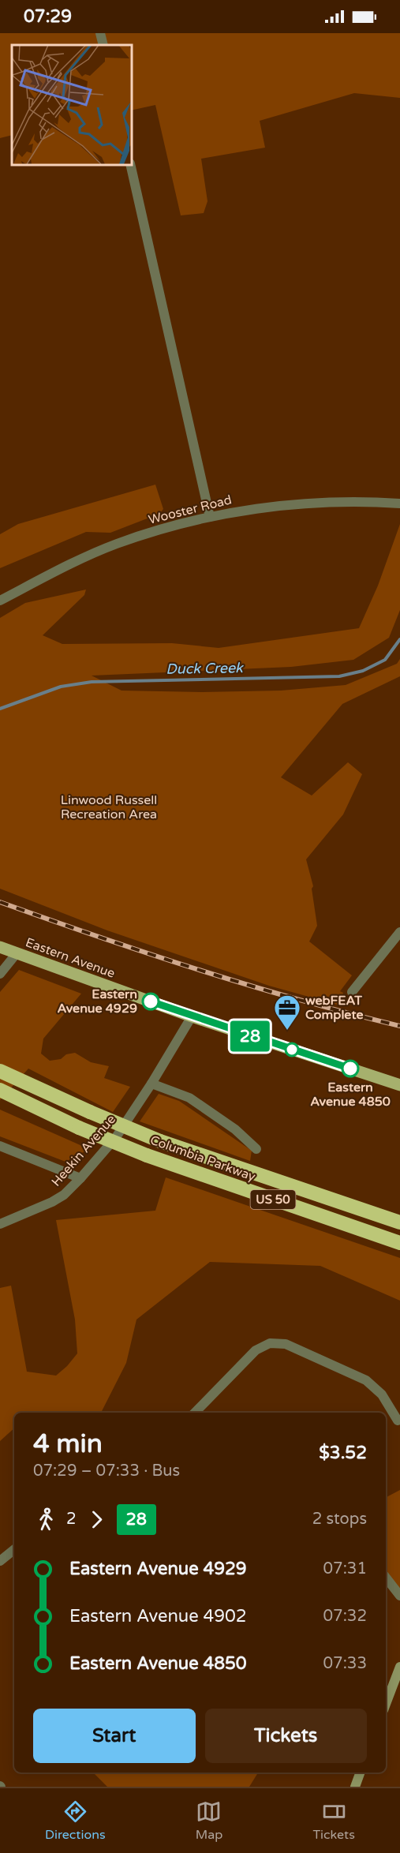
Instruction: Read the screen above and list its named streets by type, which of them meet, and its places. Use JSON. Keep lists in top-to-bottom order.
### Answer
{
  "streets": {
    "highway": ["Columbia Parkway", "US 50"],
    "main road": ["Eastern Avenue"],
    "street": ["Wooster Road", "Heekin Avenue"]
  },
  "crossings": [
    ["Eastern Avenue", "Heekin Avenue"]
  ],
  "water": ["Duck Creek"],
  "parks": ["Linwood Russell Recreation Area"],
  "places": {
    "other": ["Eastern Avenue 4929", "Eastern Avenue 4850"],
    "office": ["webFEAT Complete"]
  },
  "lines": ["bus line 28"],
  "page": {
    "status": "07:29",
    "on_map": "28",
    "heading": ["4 min", "07:29 – 07:33 · Bus", "$3.52"],
    "legs": ["2", "28", "2 stops"],
    "list": [
      {
        "name": "Eastern Avenue 4929",
        "value": "07:31"
      },
      {
        "name": "Eastern Avenue 4902",
        "value": "07:32"
      },
      {
        "name": "Eastern Avenue 4850",
        "value": "07:33"
      }
    ],
    "buttons": ["Start", "Tickets"],
    "tabs": ["Directions", "Map", "Tickets"]
  }
}
